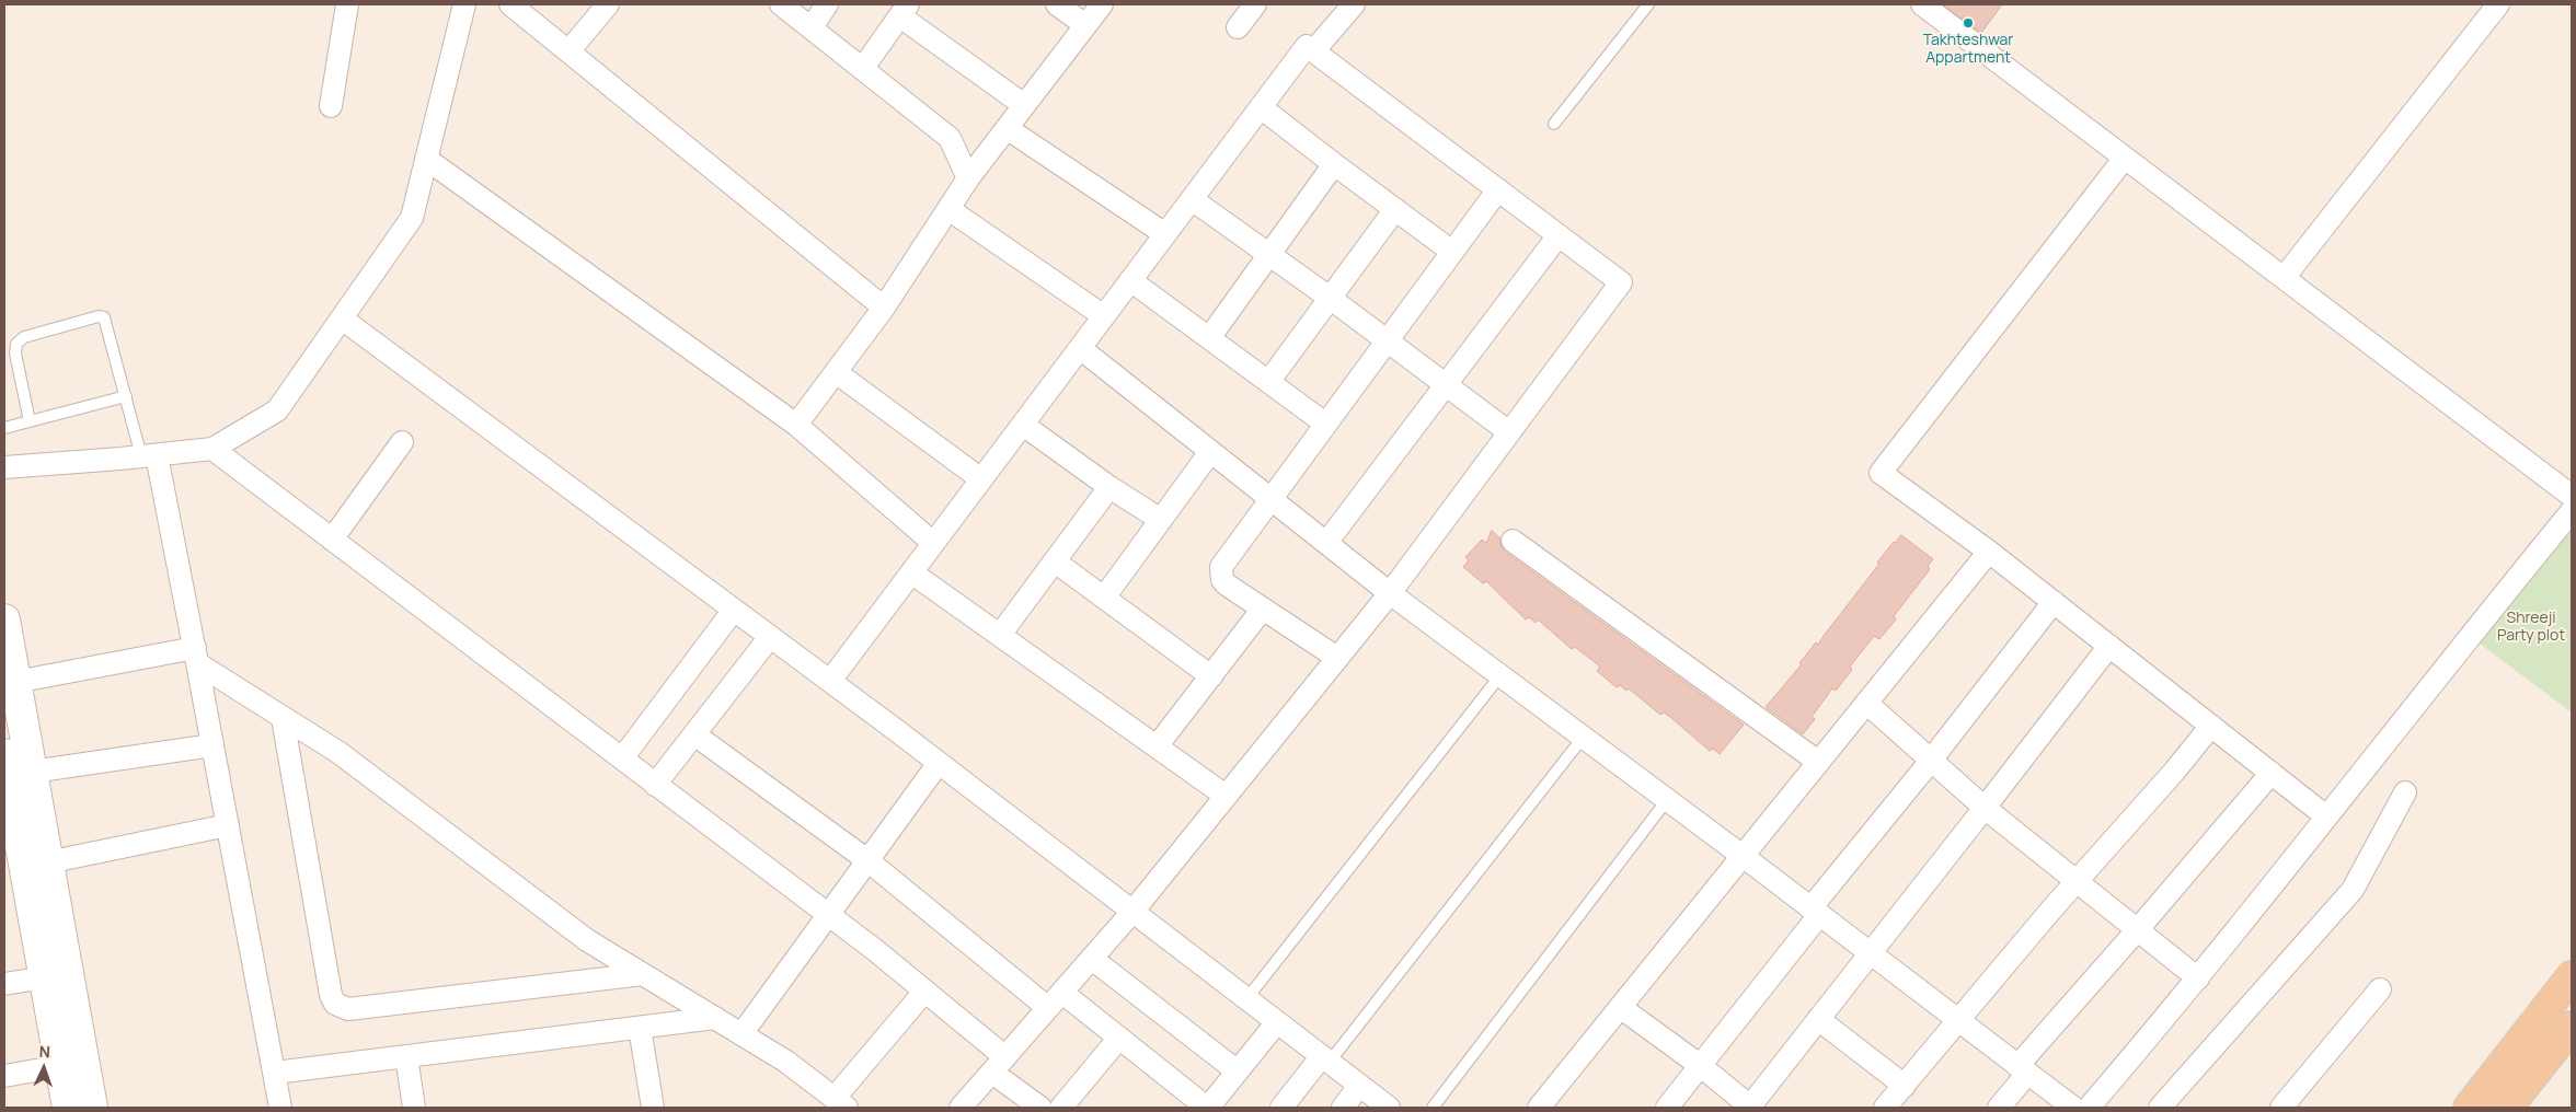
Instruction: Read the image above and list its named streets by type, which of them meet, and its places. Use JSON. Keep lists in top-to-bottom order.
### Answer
{
  "parks": ["Shreeji Party plot"],
  "places": ["Takhteshwar Appartment"],
  "north": "top"
}
